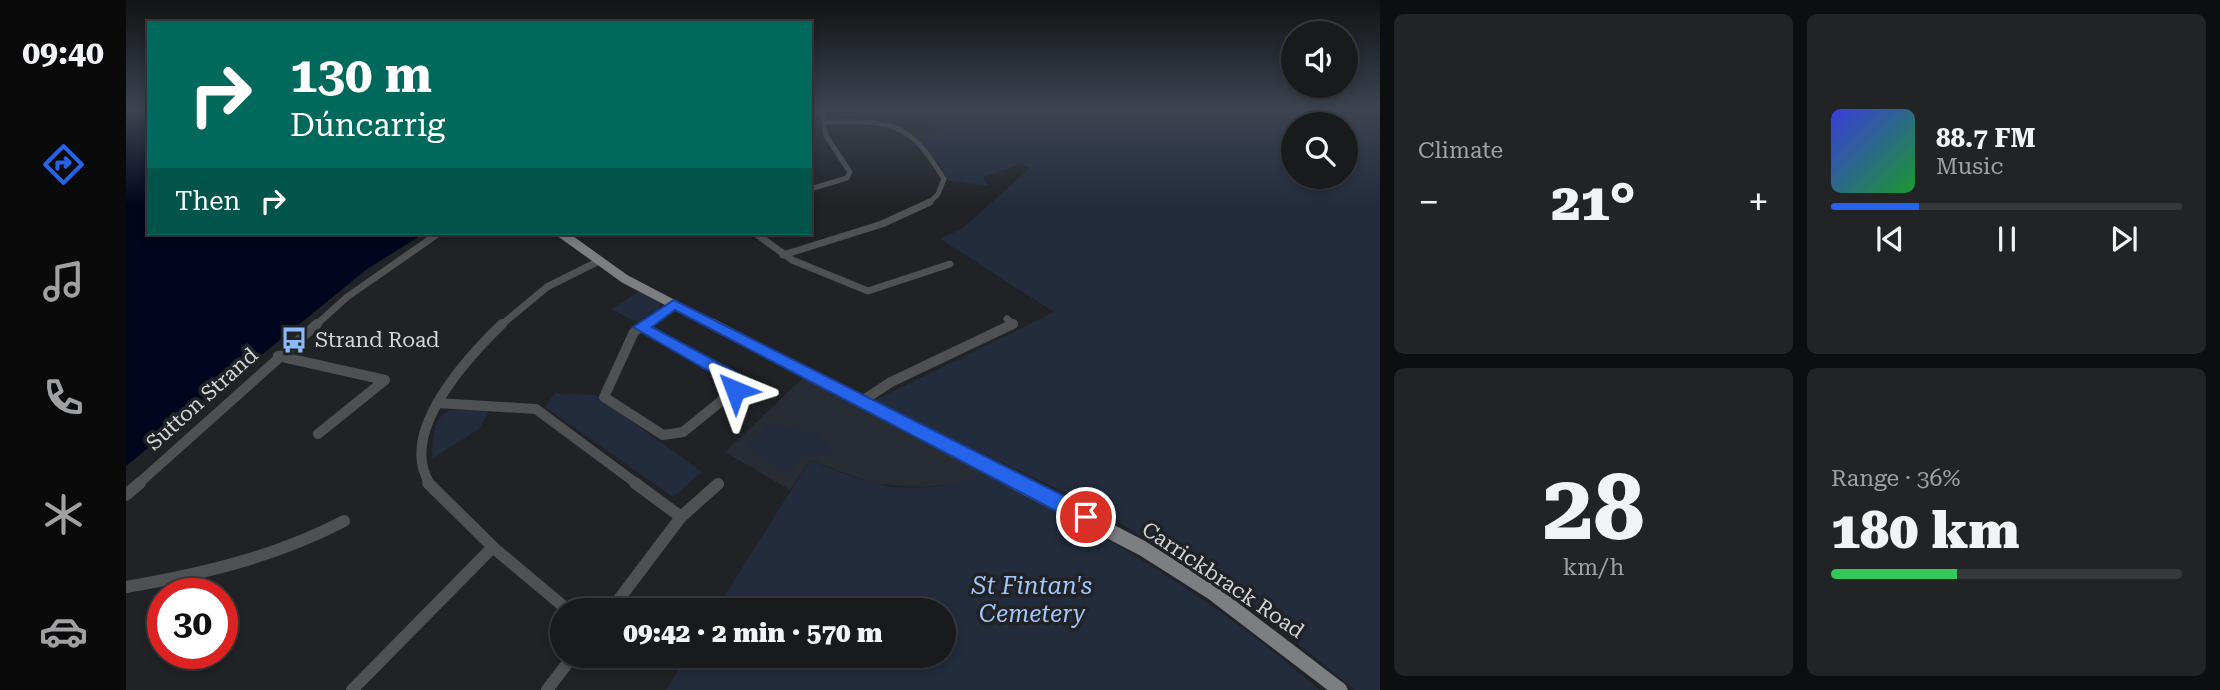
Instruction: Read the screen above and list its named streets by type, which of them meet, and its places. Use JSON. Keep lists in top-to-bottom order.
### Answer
{
  "streets": {
    "main road": ["Carrickbrack Road"],
    "street": ["Sutton Strand"]
  },
  "parks": ["St Fintan's Cemetery"],
  "places": {
    "bus stop": ["Strand Road"]
  },
  "page": {
    "tabs": "09:40",
    "tile": [
      "Climate",
      ["28", "km/h"],
      ["Range · 36%", "180 km"]
    ],
    "turn": ["130 m", "Dúncarrig"],
    "song": ["88.7 FM", "Music"],
    "then": "Then",
    "heat": ["−", "21°", "+"],
    "limit": "30",
    "trip": "09:42 · 2 min · 570 m"
  }
}
